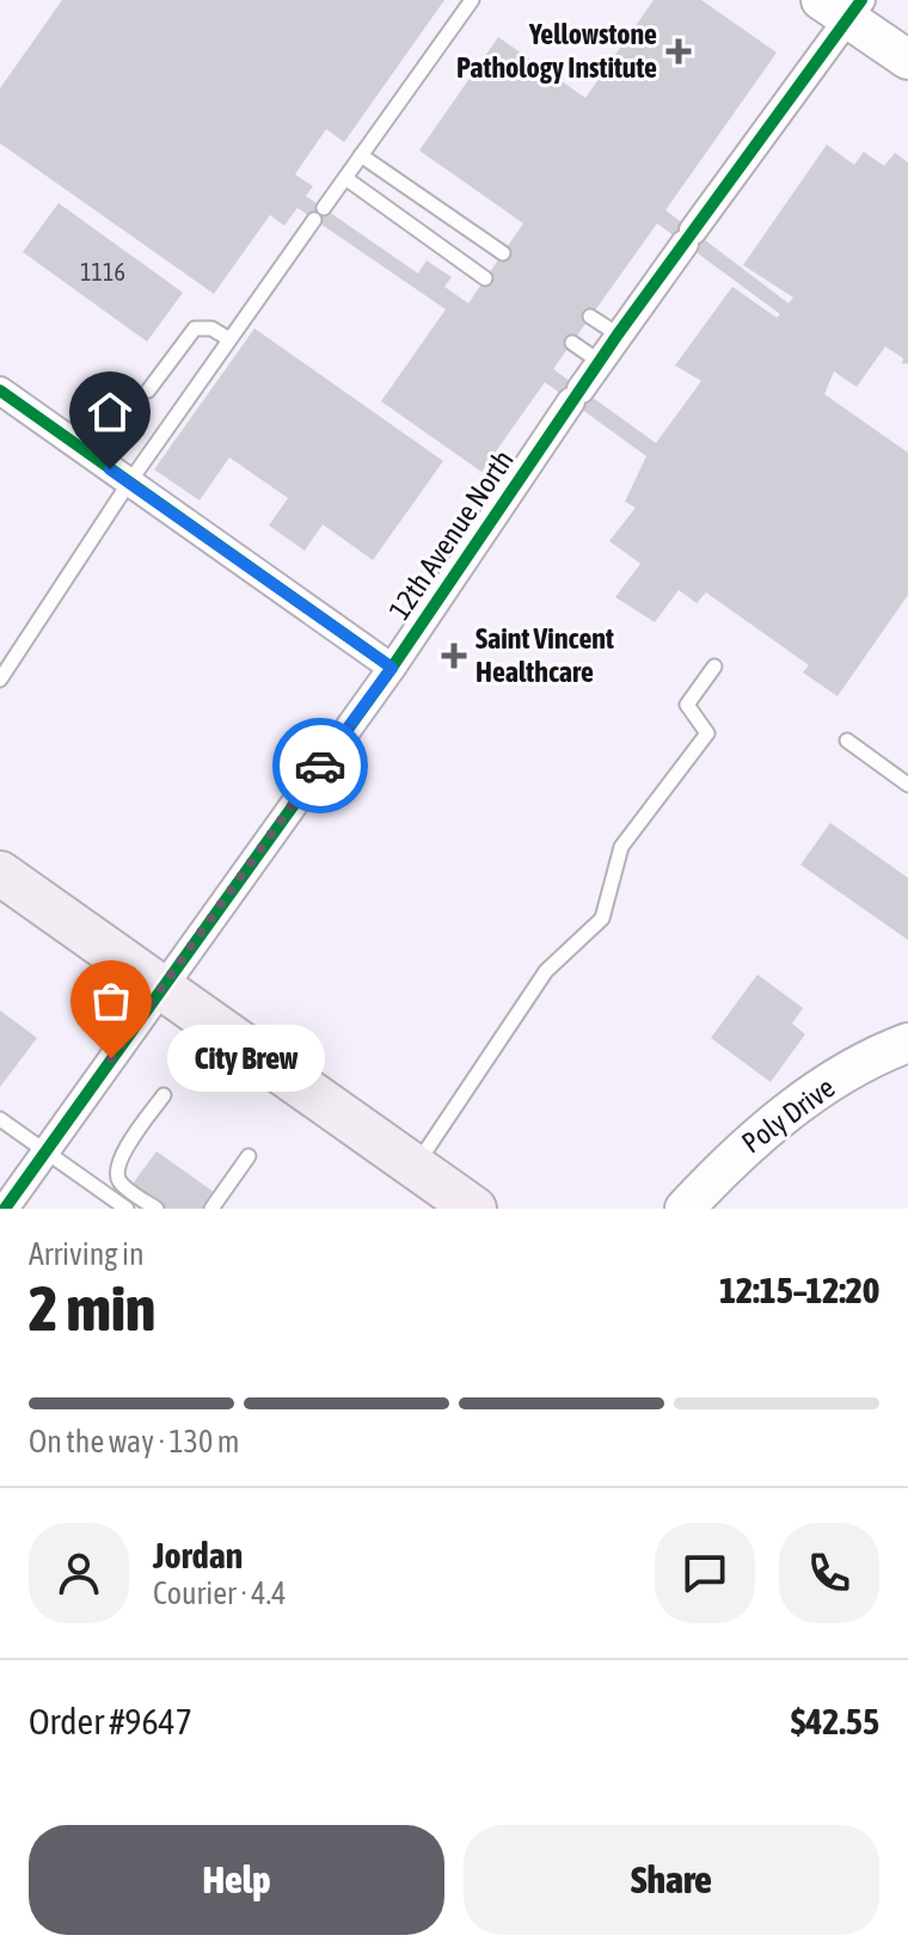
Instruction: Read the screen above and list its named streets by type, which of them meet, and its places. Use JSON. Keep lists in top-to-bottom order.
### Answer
{
  "streets": {
    "street": ["12th Avenue North", "Poly Drive"]
  },
  "places": {
    "health": ["Yellowstone Pathology Institute", "Saint Vincent Healthcare"],
    "other": ["City Brew"]
  },
  "house_numbers": ["1116"],
  "page": {
    "bubble": "City Brew",
    "heading": ["2 min", "Arriving in", "12:15–12:20"],
    "panel": [
      "Jordan",
      "Courier · 4.4",
      "Order #9647",
      "$42.55"
    ],
    "bar": "On the way · 130 m",
    "buttons": ["Help", "Share"]
  }
}
